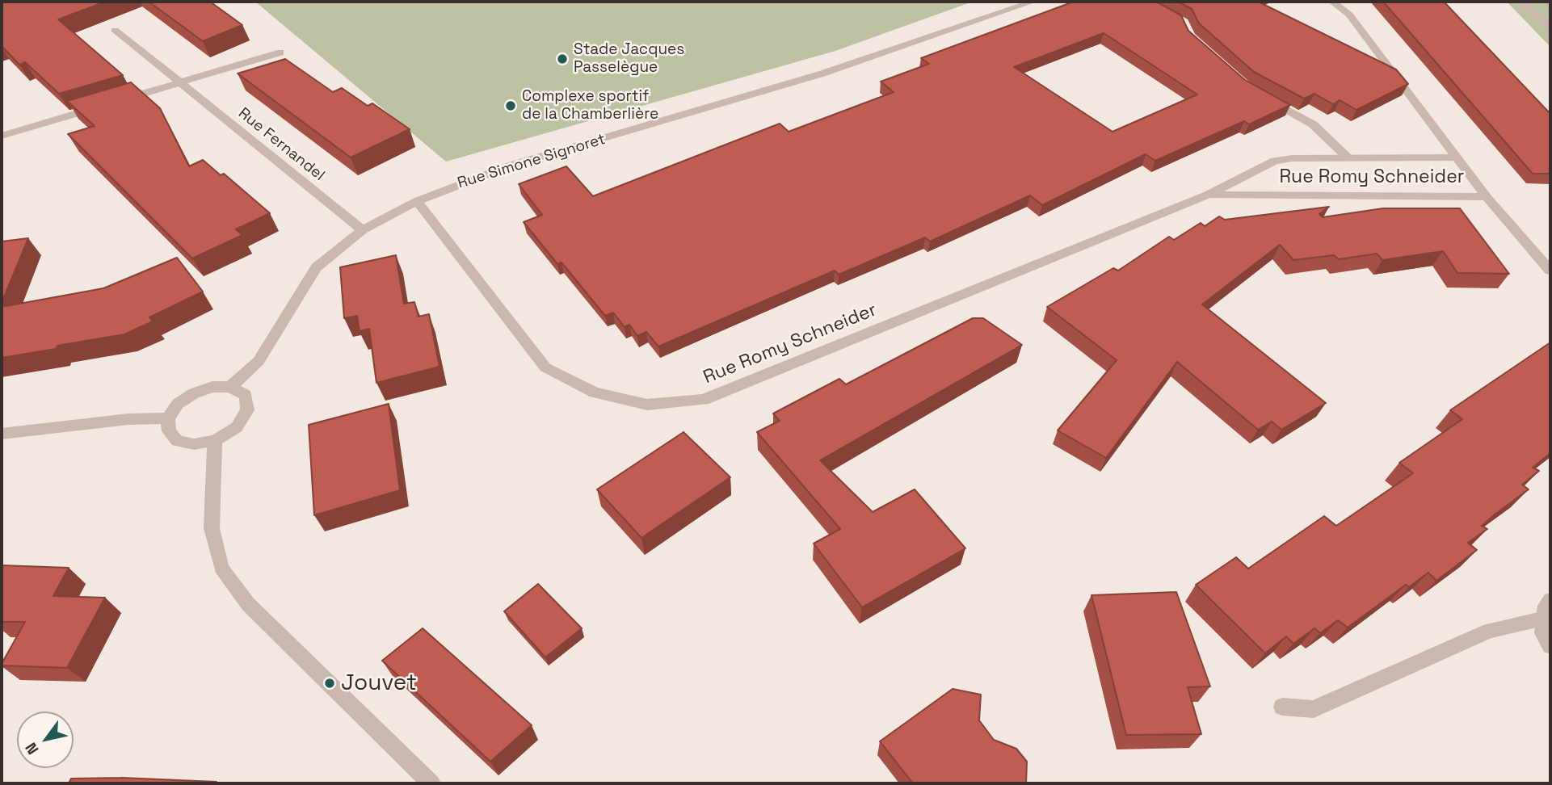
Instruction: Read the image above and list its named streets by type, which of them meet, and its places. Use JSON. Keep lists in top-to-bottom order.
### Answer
{
  "streets": {
    "street": ["Rue Fernandel", "Rue Simone Signoret", "Rue Romy Schneider"]
  },
  "crossings": [
    ["Rue Fernandel", "Rue Simone Signoret"],
    ["Rue Simone Signoret", "Rue Romy Schneider"]
  ],
  "places": ["Stade Jacques Passelègue", "Complexe sportif de la Chamberlière", "Jouvet"],
  "north": "bottom left"
}
